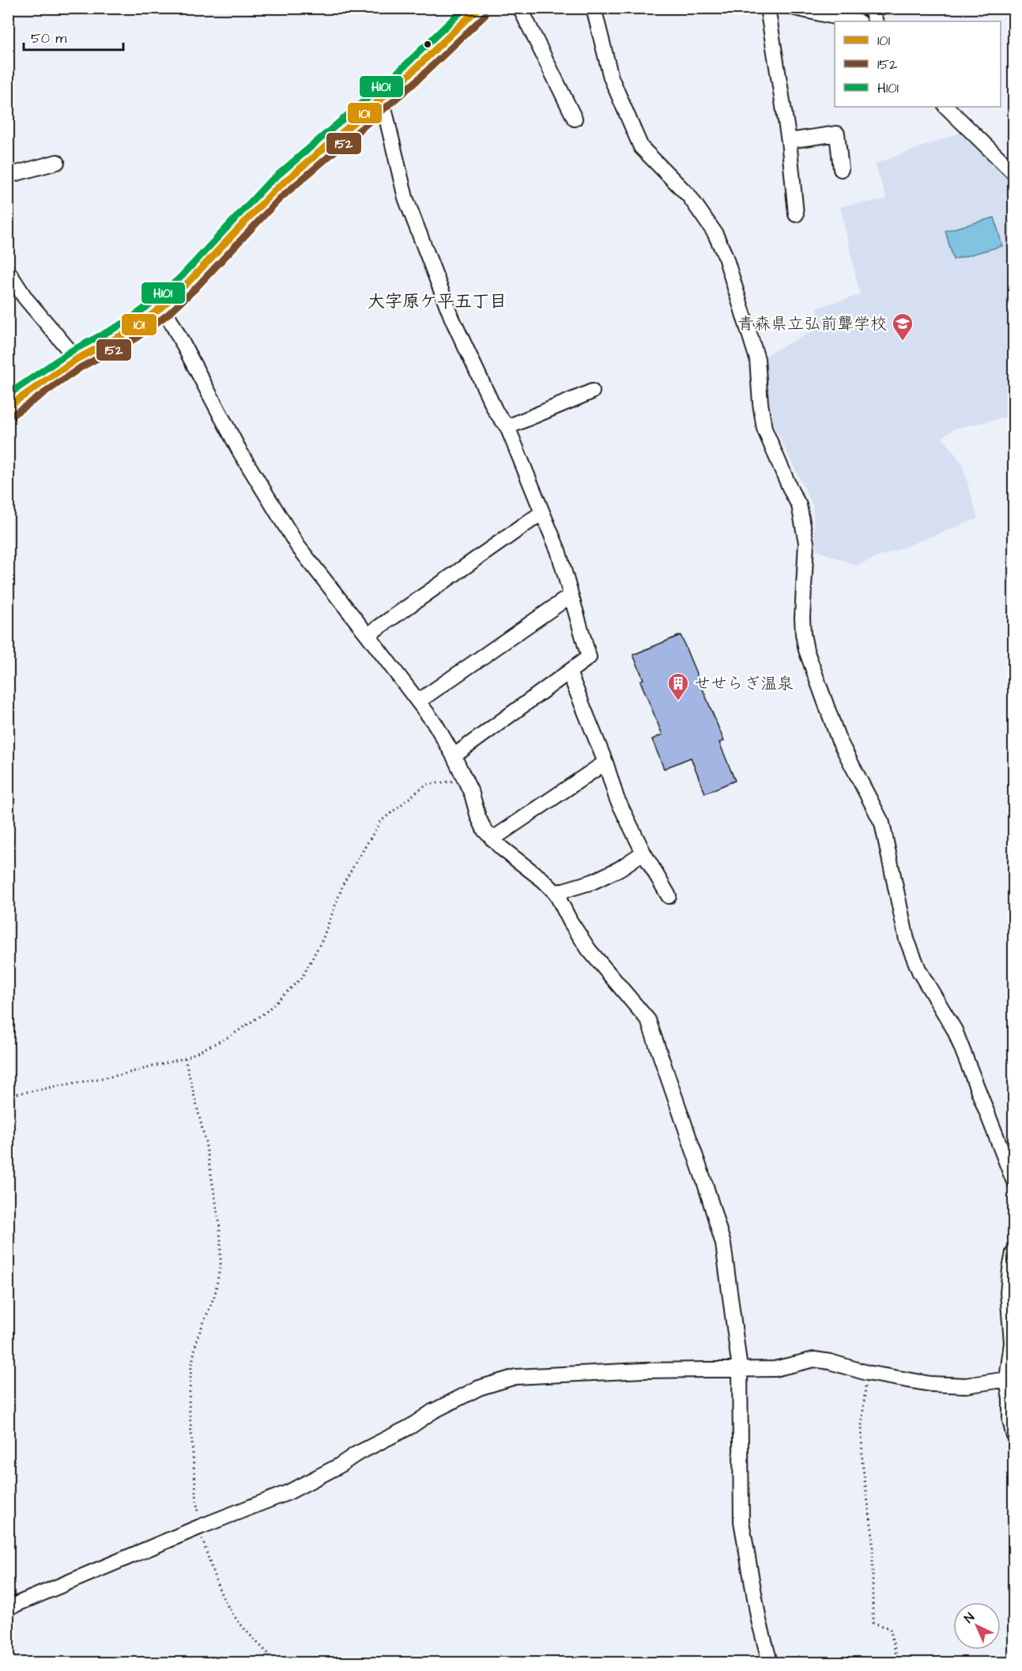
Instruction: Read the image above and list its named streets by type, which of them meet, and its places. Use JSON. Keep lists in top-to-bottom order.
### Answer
{
  "districts": ["大字原ケ平五丁目"],
  "places": {
    "school or university": ["青森県立弘前聾学校"],
    "building": ["せせらぎ温泉"]
  },
  "lines": ["transit line 101", "transit line H101", "transit line 152"],
  "legend": ["101", "152", "H101"],
  "scale_bar": "50 m",
  "north": "top left"
}
